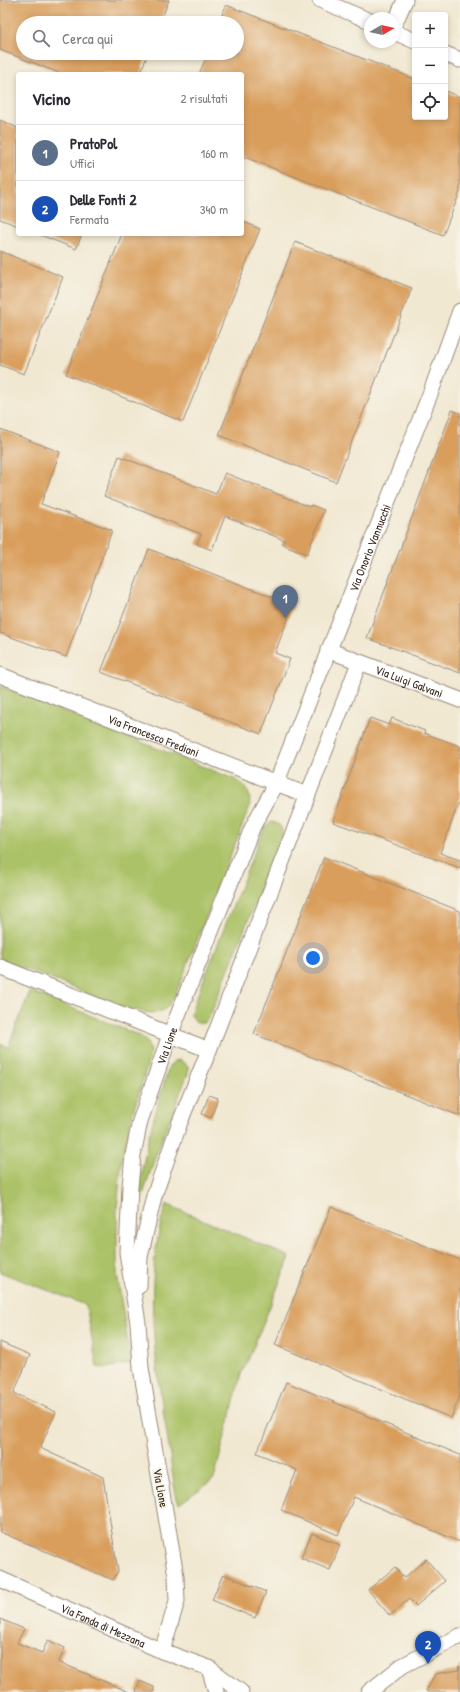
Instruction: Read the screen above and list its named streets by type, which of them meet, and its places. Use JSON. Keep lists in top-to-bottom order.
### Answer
{
  "streets": {
    "street": [
      "Via Onorio Vannucchi",
      "Via Luigi Galvani",
      "Via Francesco Frediani",
      "Via Lione",
      "Via Fonda di Mezzana"
    ]
  },
  "crossings": [
    ["Via Onorio Vannucchi", "Via Luigi Galvani"],
    ["Via Onorio Vannucchi", "Via Francesco Frediani"],
    ["Via Onorio Vannucchi", "Via Lione"],
    ["Via Francesco Frediani", "Via Lione"],
    ["Via Lione", "Via Fonda di Mezzana"]
  ],
  "north": "right",
  "page": {
    "map_buttons": ["+", "−"],
    "search": "Cerca qui",
    "heading": ["Vicino", "2 risultati"],
    "list": [
      {
        "mark": "1",
        "name": "PratoPol",
        "note": "Uffici",
        "value": "160 m"
      },
      {
        "mark": "2",
        "name": "Delle Fonti 2",
        "note": "Fermata",
        "value": "340 m"
      }
    ],
    "pins": ["1", "2"]
  }
}
